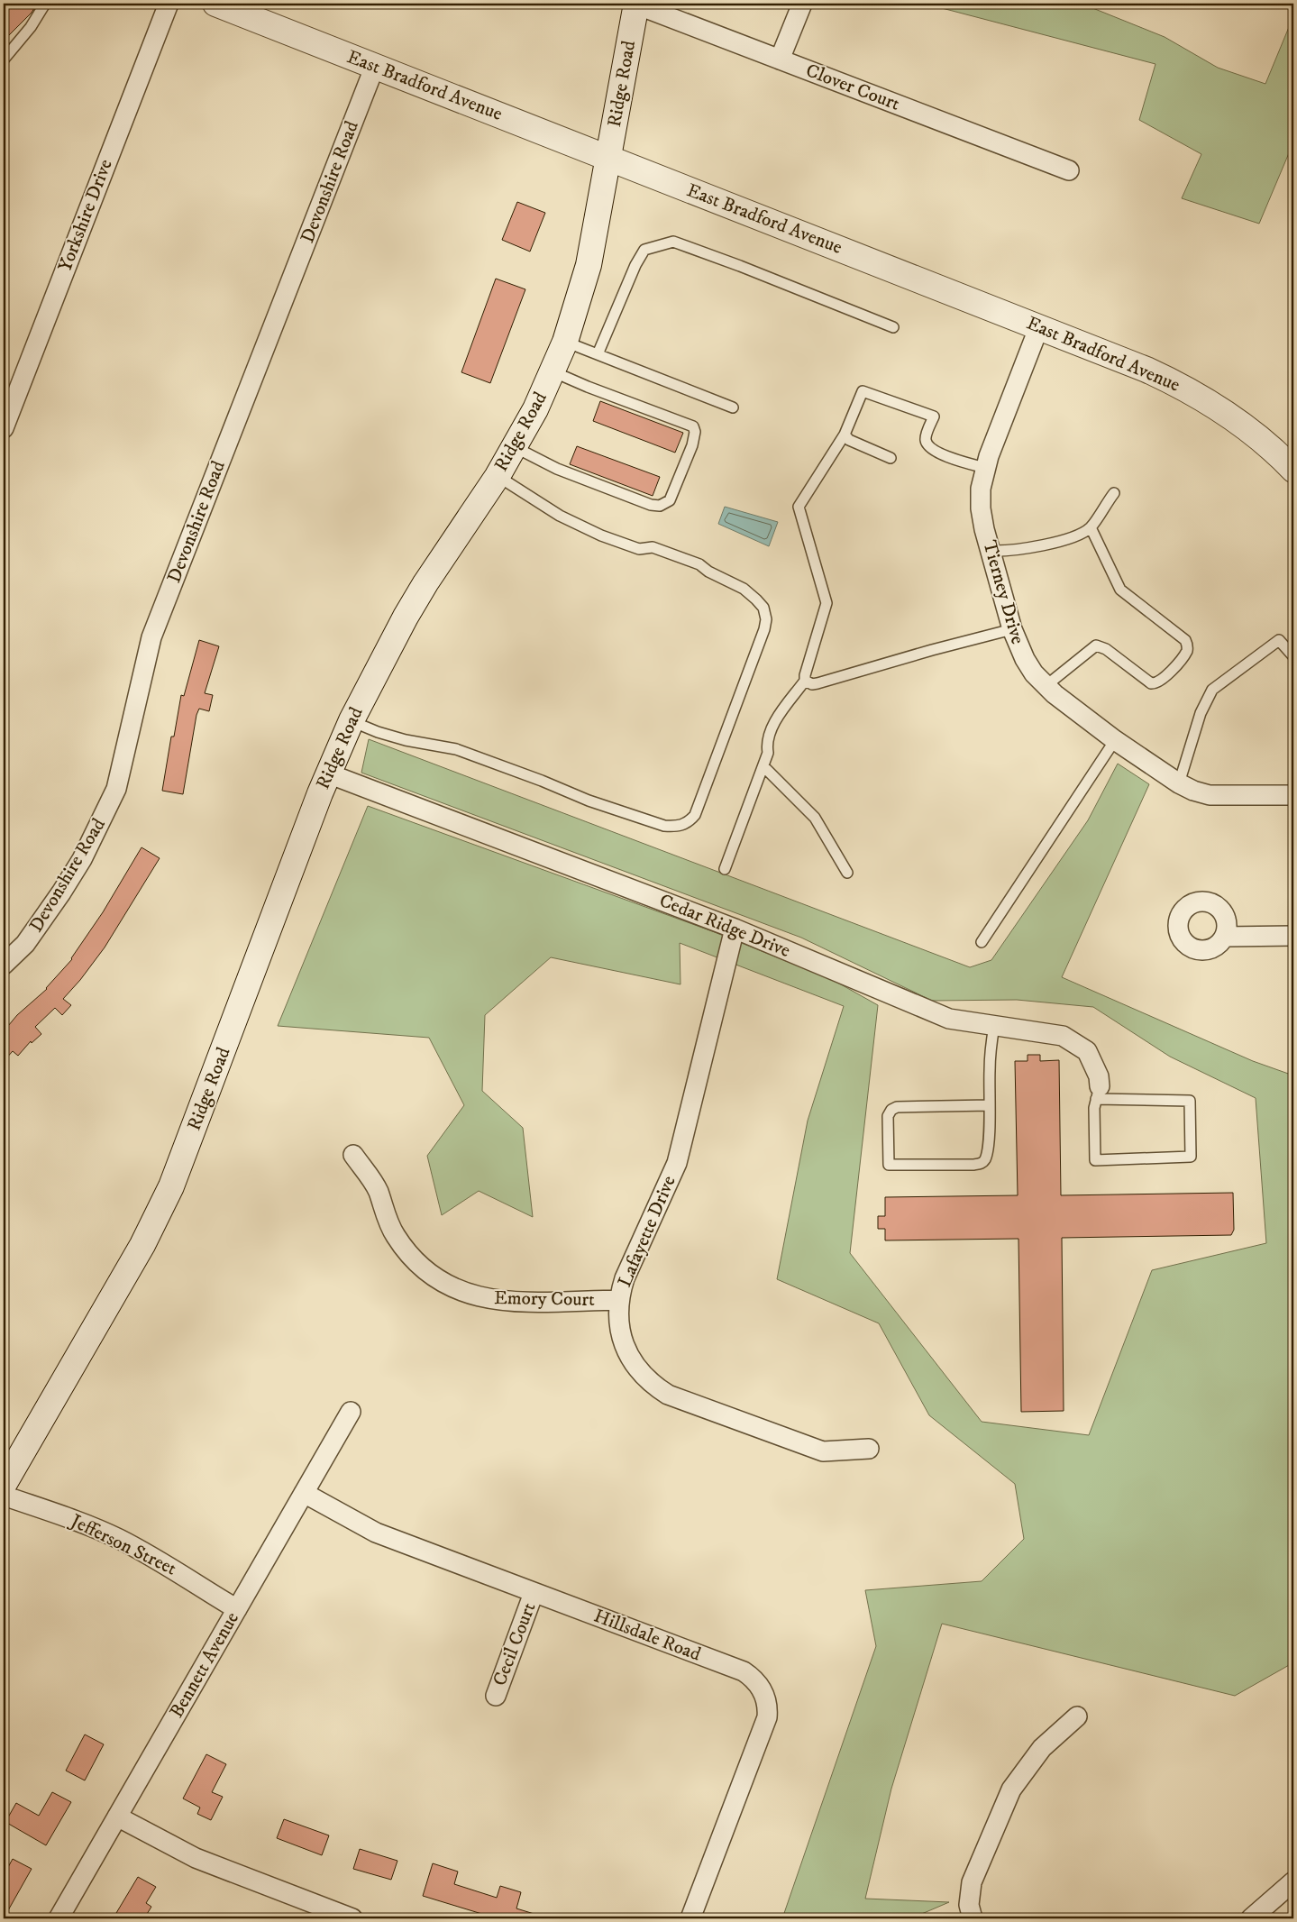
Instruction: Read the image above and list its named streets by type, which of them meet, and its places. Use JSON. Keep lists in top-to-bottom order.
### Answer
{
  "streets": {
    "main road": ["Ridge Road", "East Bradford Avenue"],
    "street": [
      "Clover Court",
      "Devonshire Road",
      "Yorkshire Drive",
      "Tierney Drive",
      "Cedar Ridge Drive",
      "Lafayette Drive",
      "Emory Court",
      "Jefferson Street",
      "Hillsdale Road",
      "Cecil Court",
      "Bennett Avenue"
    ]
  },
  "crossings": [
    ["Ridge Road", "East Bradford Avenue"],
    ["Ridge Road", "Clover Court"],
    ["Ridge Road", "Cedar Ridge Drive"],
    ["East Bradford Avenue", "Devonshire Road"],
    ["East Bradford Avenue", "Tierney Drive"],
    ["Cedar Ridge Drive", "Lafayette Drive"],
    ["Lafayette Drive", "Emory Court"],
    ["Jefferson Street", "Bennett Avenue"],
    ["Hillsdale Road", "Cecil Court"],
    ["Hillsdale Road", "Bennett Avenue"]
  ]
}
